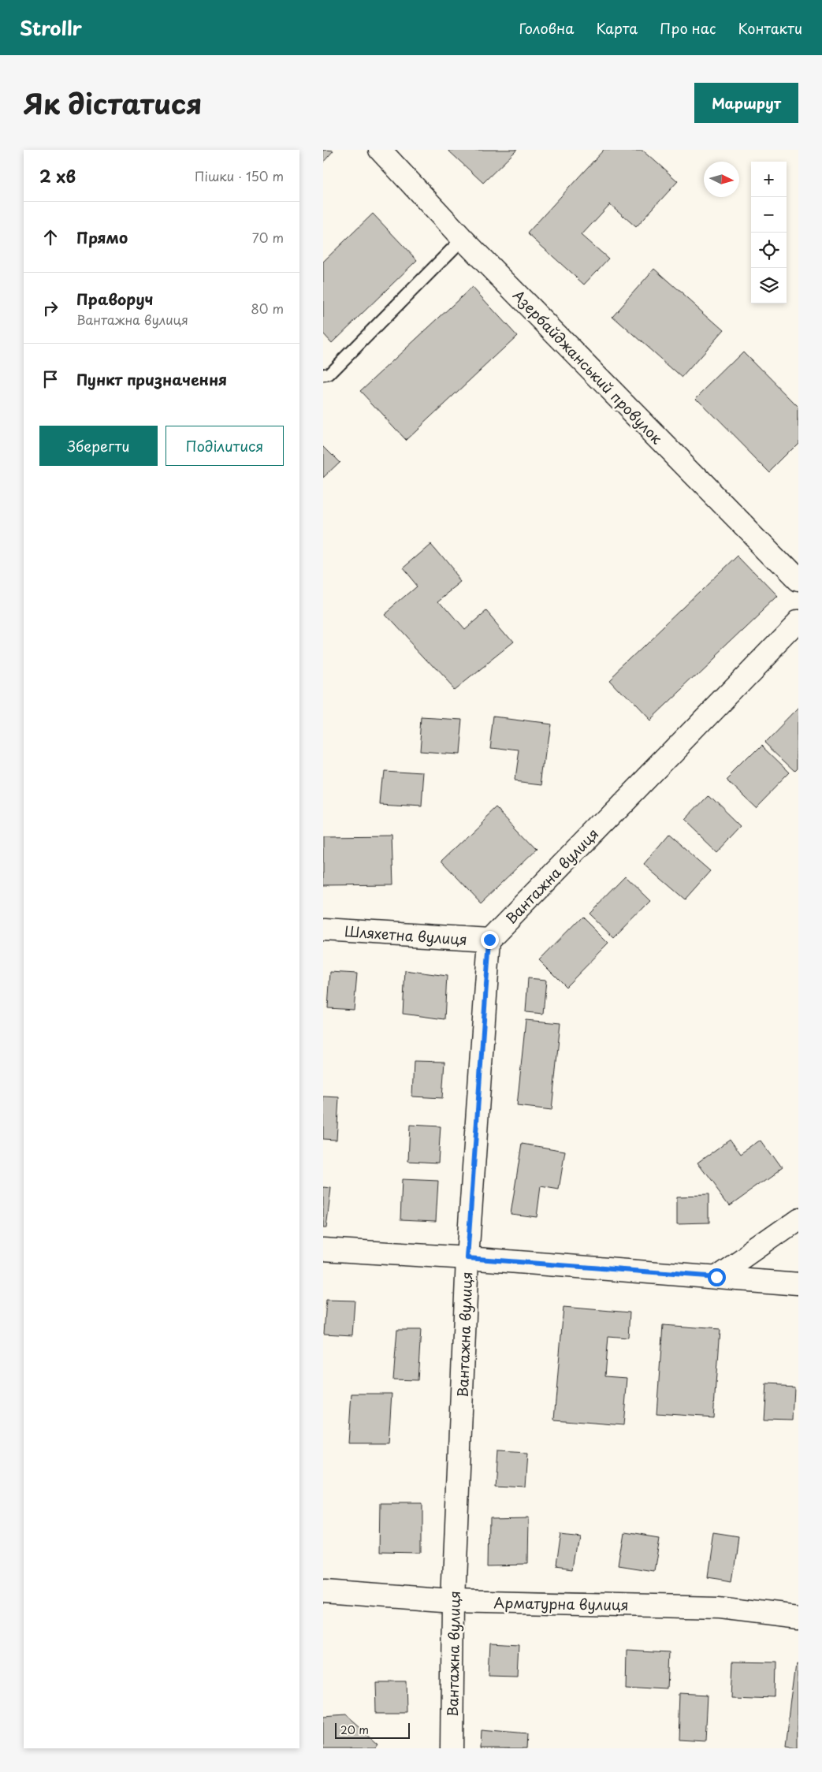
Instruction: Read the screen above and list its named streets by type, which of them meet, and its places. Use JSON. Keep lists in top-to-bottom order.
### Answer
{
  "streets": {
    "street": [
      "Азербайджанський провулок",
      "Вантажна вулиця",
      "Шляхетна вулиця",
      "Арматурна вулиця"
    ]
  },
  "crossings": [
    ["Вантажна вулиця", "Шляхетна вулиця"],
    ["Вантажна вулиця", "Арматурна вулиця"]
  ],
  "scale_bar": "20 m",
  "north": "right",
  "page": {
    "header": "Strollr",
    "nav": [
      "Головна",
      "Карта",
      "Про нас",
      "Контакти"
    ],
    "title": "Як дістатися",
    "buttons": [
      "Маршрут",
      ["Зберегти", "Поділитися"]
    ],
    "heading": ["2 хв", "Пішки · 150 m"],
    "map_buttons": ["+", "−"],
    "list": [
      ["Прямо", "70 m"],
      ["Праворуч", "Вантажна вулиця", "80 m"],
      "Пункт призначення"
    ],
    "scale": "20 m"
  }
}
